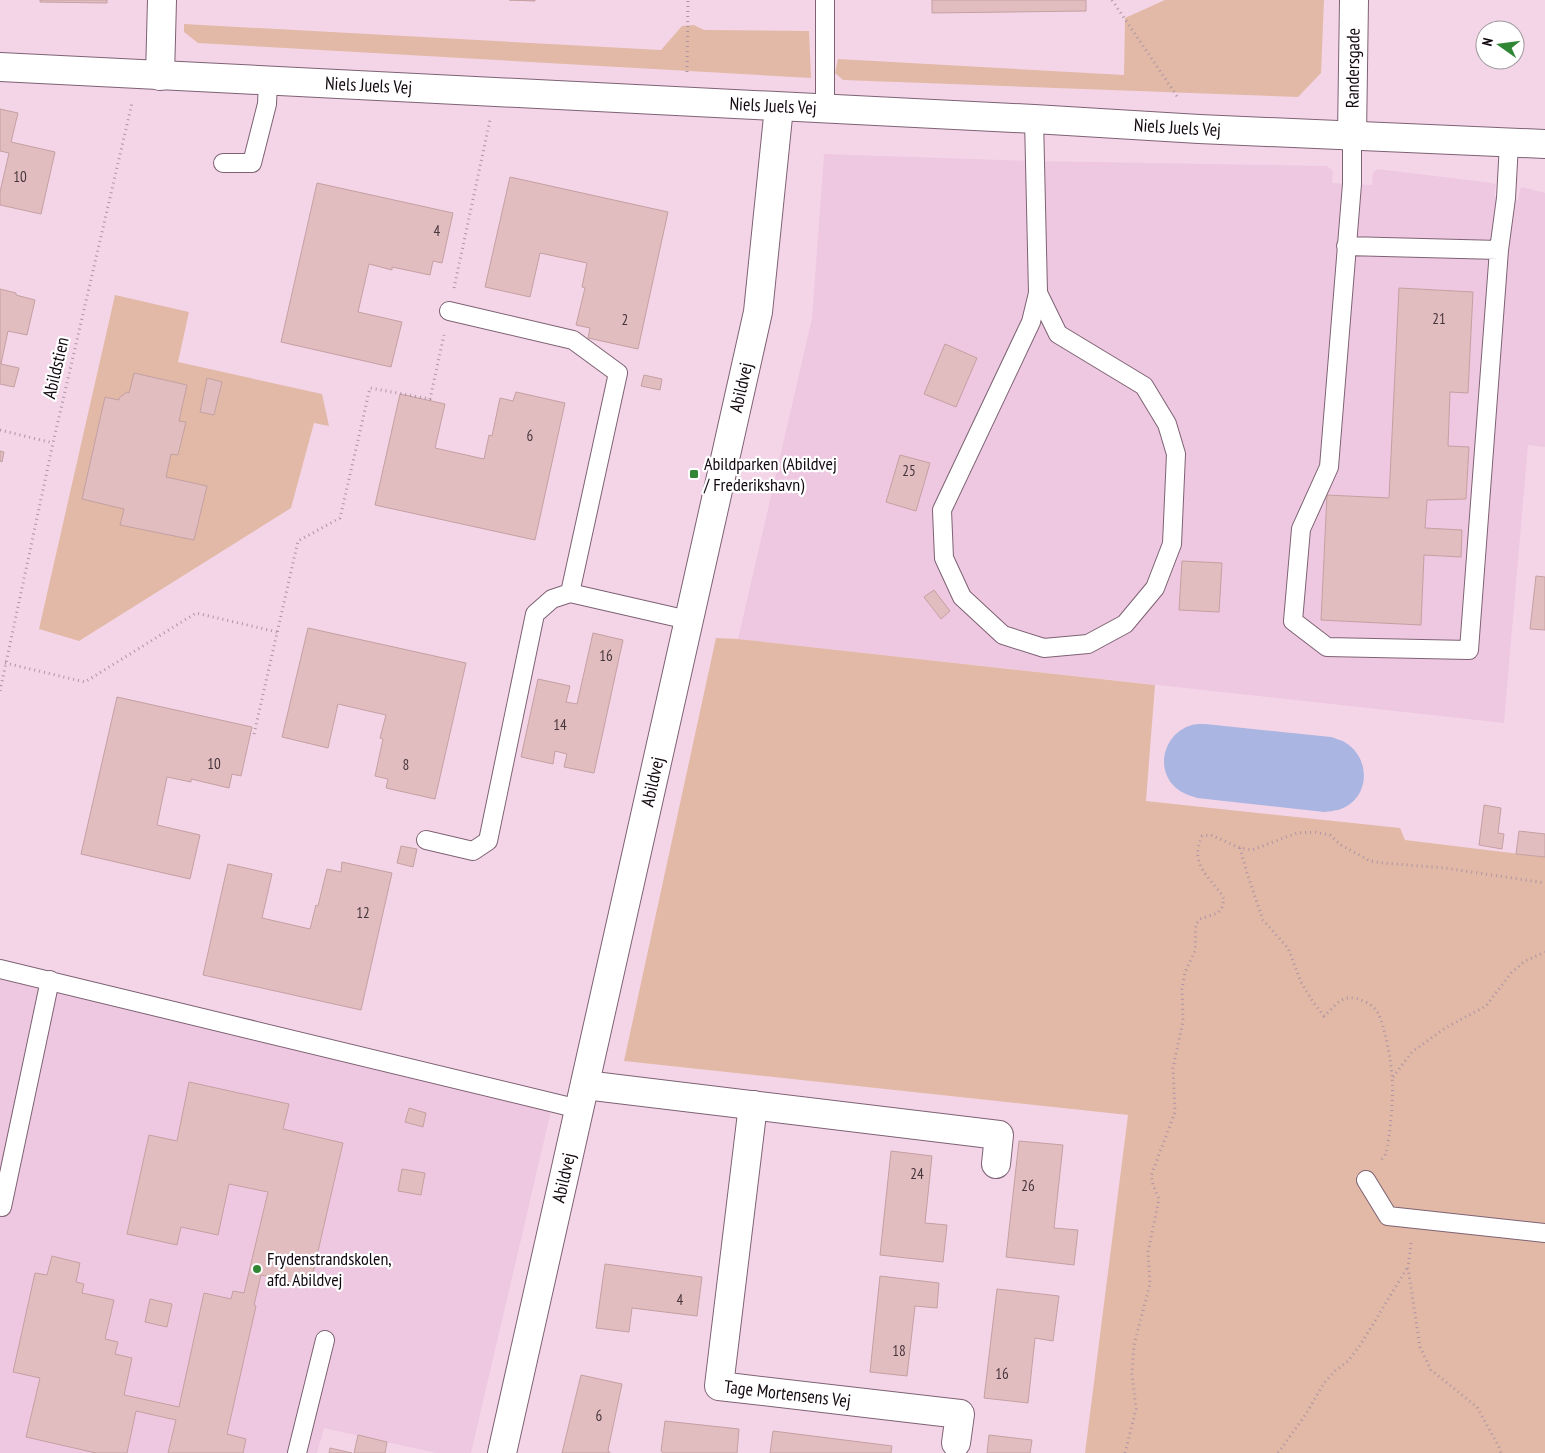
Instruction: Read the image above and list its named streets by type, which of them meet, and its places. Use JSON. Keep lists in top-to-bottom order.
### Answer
{
  "streets": {
    "street": [
      "Randersgade",
      "Niels Juels Vej",
      "Abildvej",
      "Tage Mortensens Vej"
    ],
    "path": ["Abildstien"]
  },
  "crossings": [
    ["Randersgade", "Niels Juels Vej"],
    ["Niels Juels Vej", "Abildstien"],
    ["Niels Juels Vej", "Abildvej"]
  ],
  "places": {
    "transit": ["Abildparken (Abildvej / Frederikshavn)"],
    "other": ["Frydenstrandskolen, afd. Abildvej"]
  },
  "house_numbers": [
    "10",
    "4",
    "21",
    "2",
    "6",
    "25",
    "16",
    "14",
    "10",
    "8",
    "12",
    "24",
    "26",
    "4",
    "18",
    "16",
    "6"
  ],
  "north": "left"
}
